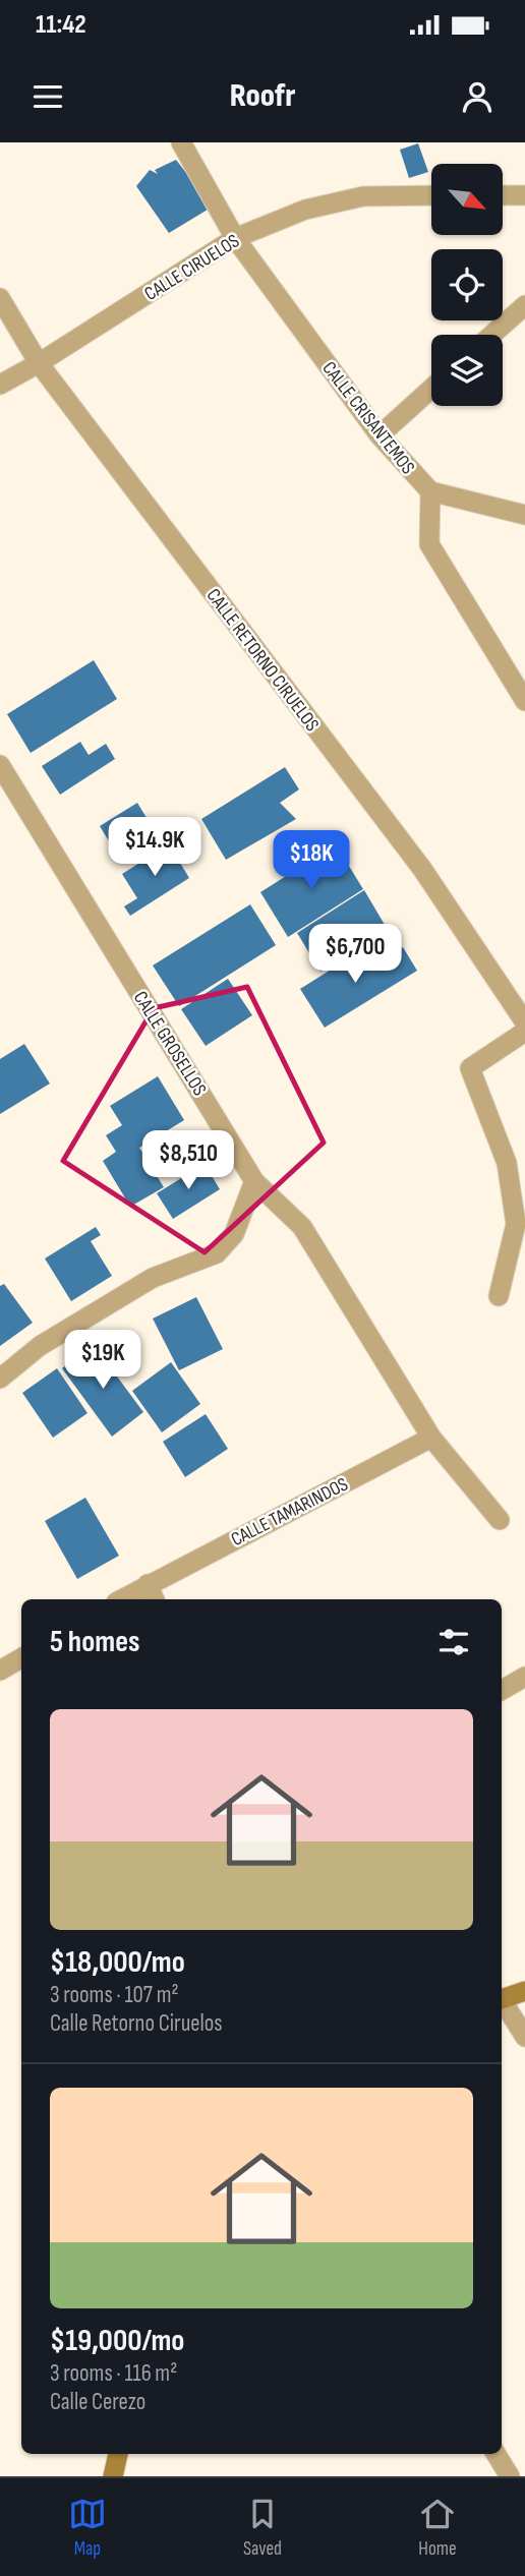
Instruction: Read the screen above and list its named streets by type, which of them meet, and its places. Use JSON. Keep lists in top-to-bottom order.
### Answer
{
  "streets": {
    "street": [
      "CALLE CIRUELOS",
      "CALLE CRISANTEMOS",
      "CALLE RETORNO CIRUELOS",
      "CALLE GROSELLOS",
      "CALLE TAMARINDOS"
    ]
  },
  "crossings": [
    ["CALLE CIRUELOS", "CALLE CRISANTEMOS"],
    ["CALLE CIRUELOS", "CALLE RETORNO CIRUELOS"],
    ["CALLE GROSELLOS", "CALLE TAMARINDOS"]
  ],
  "north": "bottom right",
  "page": {
    "status": "11:42",
    "header": "Roofr",
    "price": [
      "$14.9K",
      "$18K",
      "$6,700",
      "$8,510",
      "$19K"
    ],
    "heading": "5 homes",
    "list": [
      {
        "name": "$18,000/mo",
        "note": "3 rooms · 107 m² · Calle Retorno Ciruelos"
      },
      {
        "name": "$19,000/mo",
        "note": "3 rooms · 116 m² · Calle Cerezo"
      }
    ],
    "tabs": ["Map", "Saved", "Home"]
  }
}
